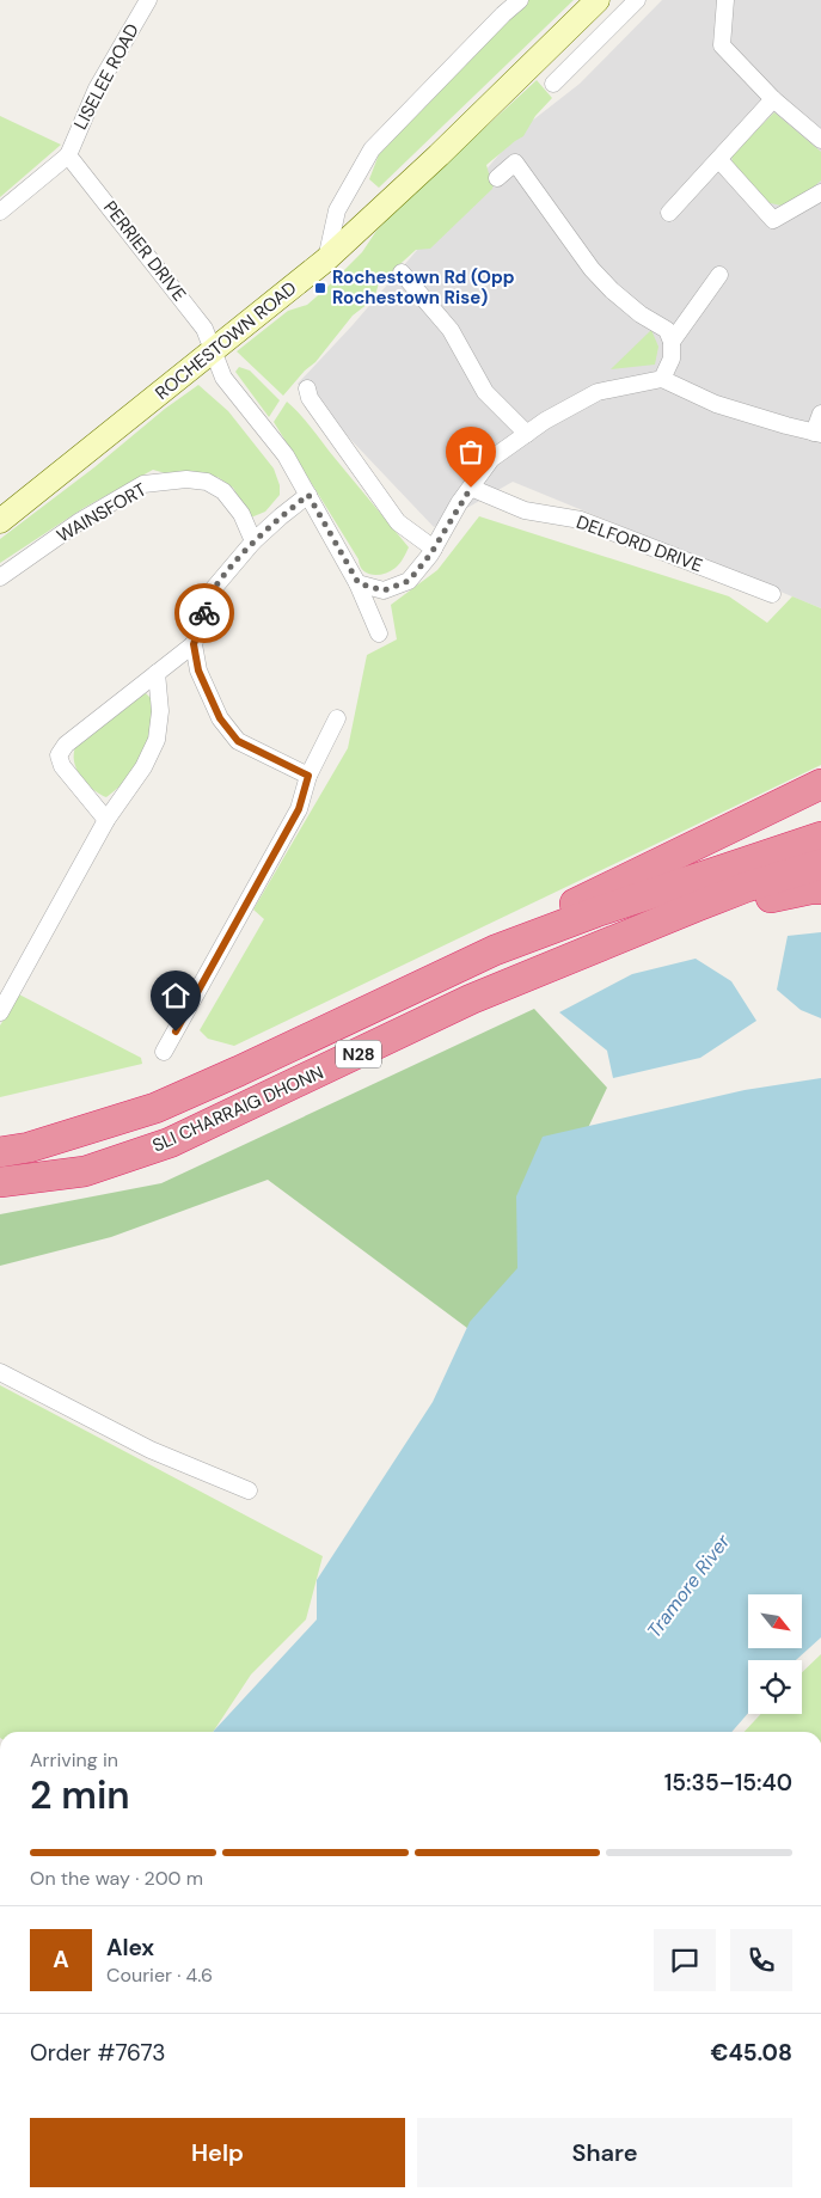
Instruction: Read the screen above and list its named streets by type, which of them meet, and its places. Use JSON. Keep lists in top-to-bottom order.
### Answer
{
  "streets": {
    "highway": ["N28", "SLI CHARRAIG DHONN"],
    "main road": ["ROCHESTOWN ROAD"],
    "street": [
      "LISELEE ROAD",
      "PERRIER DRIVE",
      "WAINSFORT",
      "DELFORD DRIVE"
    ]
  },
  "crossings": [
    ["LISELEE ROAD", "PERRIER DRIVE"],
    ["PERRIER DRIVE", "ROCHESTOWN ROAD"],
    ["N28", "SLI CHARRAIG DHONN"]
  ],
  "water": ["Tramore River"],
  "places": {
    "transit": ["Rochestown Rd (Opp Rochestown Rise)"]
  },
  "north": "bottom right",
  "page": {
    "heading": ["2 min", "Arriving in", "15:35–15:40"],
    "panel": [
      "Alex",
      "Courier · 4.6",
      "Order #7673",
      "€45.08"
    ],
    "bar": "On the way · 200 m",
    "round": "A",
    "buttons": ["Help", "Share"]
  }
}
